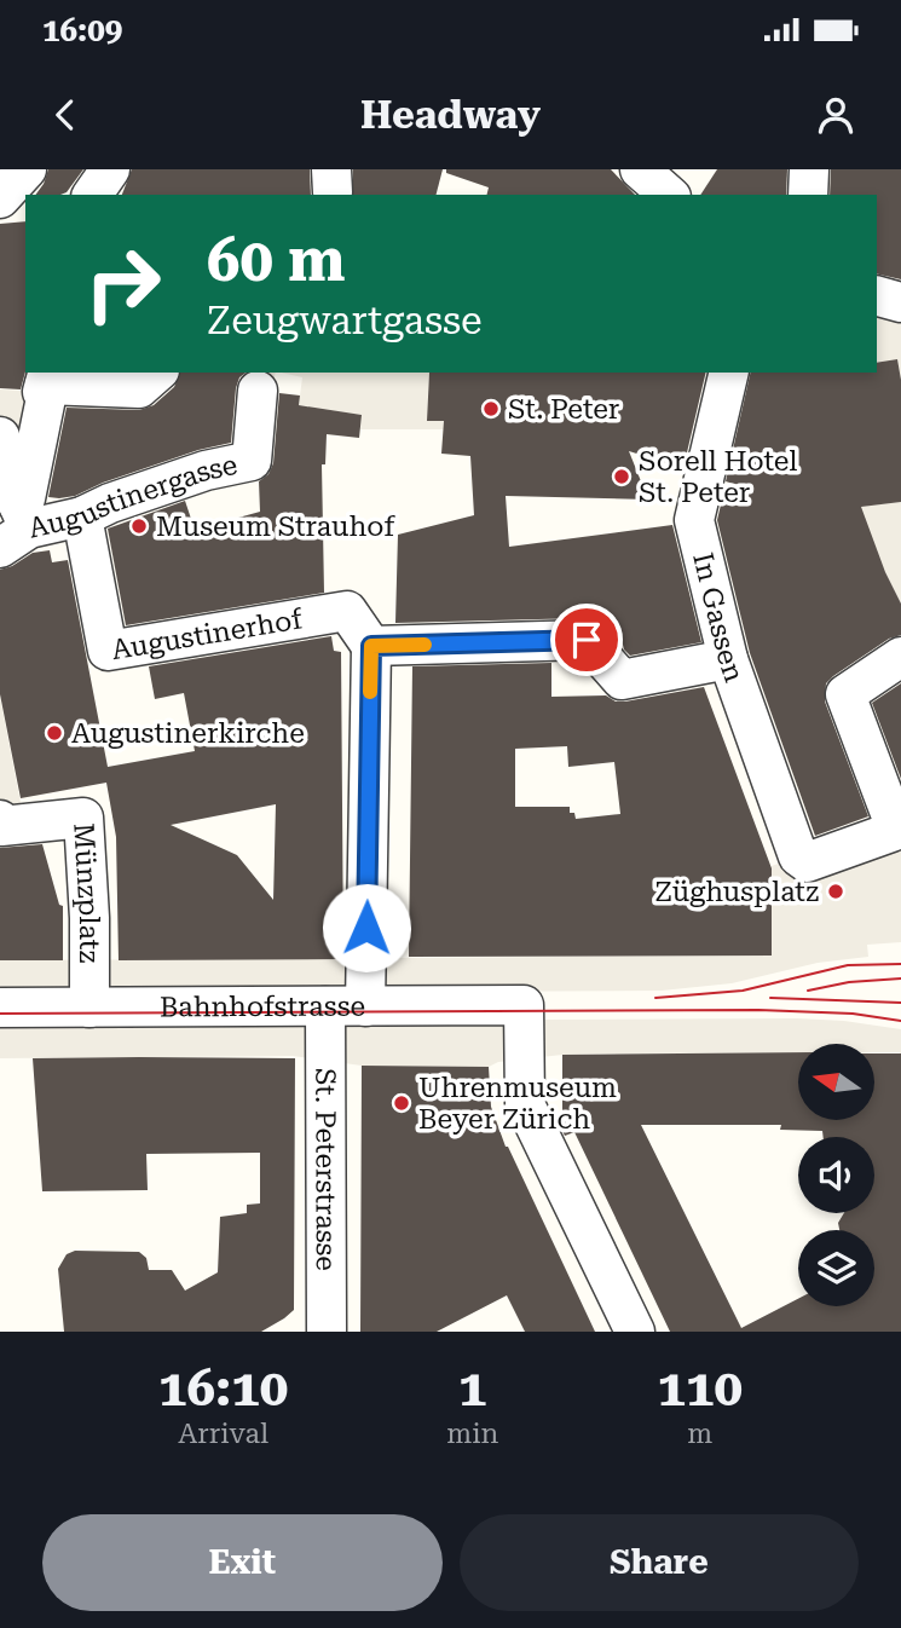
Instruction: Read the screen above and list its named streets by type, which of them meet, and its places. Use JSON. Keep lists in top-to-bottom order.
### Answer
{
  "streets": {
    "street": [
      "Augustinergasse",
      "In Gassen",
      "Augustinerhof",
      "Münzplatz",
      "Bahnhofstrasse",
      "St. Peterstrasse"
    ]
  },
  "crossings": [
    ["Augustinergasse", "Augustinerhof"],
    ["Münzplatz", "Bahnhofstrasse"],
    ["Bahnhofstrasse", "St. Peterstrasse"]
  ],
  "places": [
    "St. Peter",
    "Sorell Hotel St. Peter",
    "Museum Strauhof",
    "Augustinerkirche",
    "Züghusplatz",
    "Uhrenmuseum Beyer Zürich"
  ],
  "north": "left",
  "page": {
    "status": "16:09",
    "header": "Headway",
    "turn": ["60 m", "Zeugwartgasse"],
    "eta": [
      "16:10",
      "Arrival",
      "1",
      "min",
      "110",
      "m"
    ],
    "buttons": ["Exit", "Share"]
  }
}
